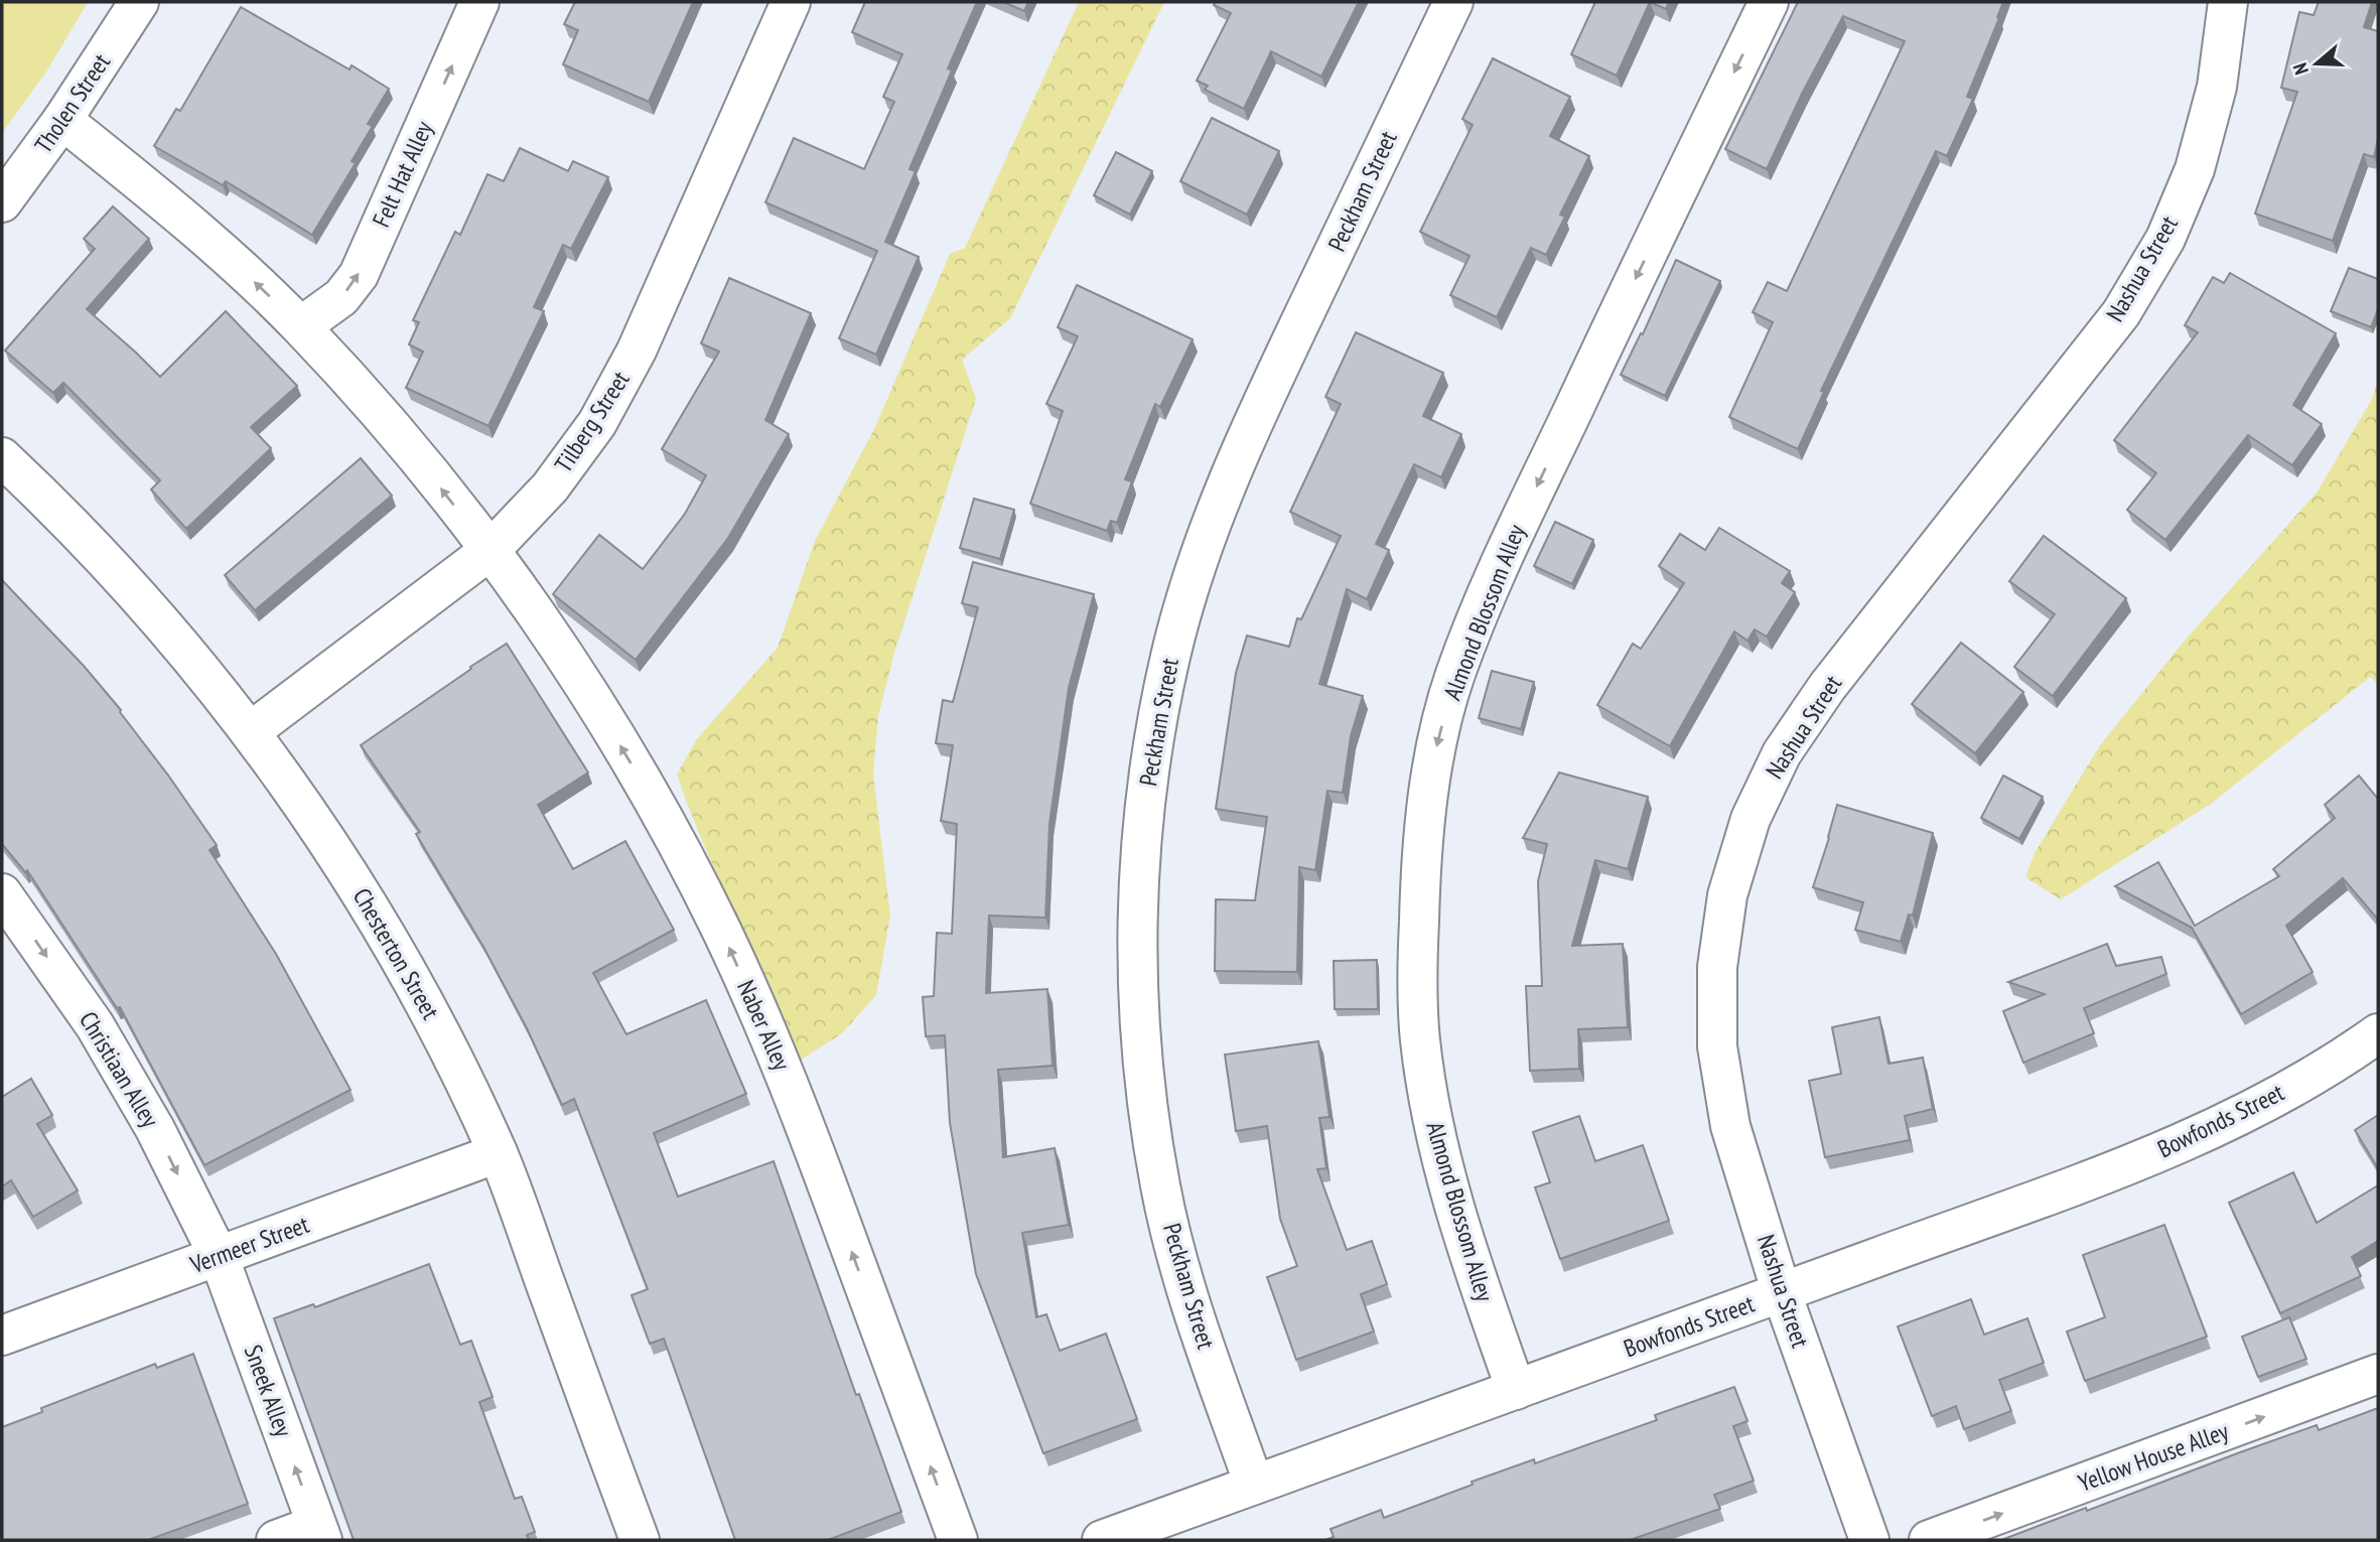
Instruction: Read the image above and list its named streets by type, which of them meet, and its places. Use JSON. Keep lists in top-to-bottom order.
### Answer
{
  "streets": {
    "street": [
      "Tholen Street",
      "Felt Hat Alley",
      "Peckham Street",
      "Nashua Street",
      "Tilberg Street",
      "Almond Blossom Alley",
      "Chesterton Street",
      "Naber Alley",
      "Christiaan Alley",
      "Bowfonds Street",
      "Vermeer Street",
      "Sneek Alley",
      "Yellow House Alley"
    ]
  },
  "crossings": [
    ["Peckham Street", "Bowfonds Street"],
    ["Nashua Street", "Bowfonds Street"],
    ["Tilberg Street", "Chesterton Street"],
    ["Tilberg Street", "Naber Alley"],
    ["Almond Blossom Alley", "Bowfonds Street"],
    ["Chesterton Street", "Vermeer Street"],
    ["Christiaan Alley", "Vermeer Street"],
    ["Christiaan Alley", "Sneek Alley"],
    ["Vermeer Street", "Sneek Alley"]
  ],
  "one_way": [
    "Felt Hat Alley",
    "Almond Blossom Alley",
    "Naber Alley",
    "Christiaan Alley",
    "Sneek Alley",
    "Yellow House Alley"
  ],
  "north": "left"
}
